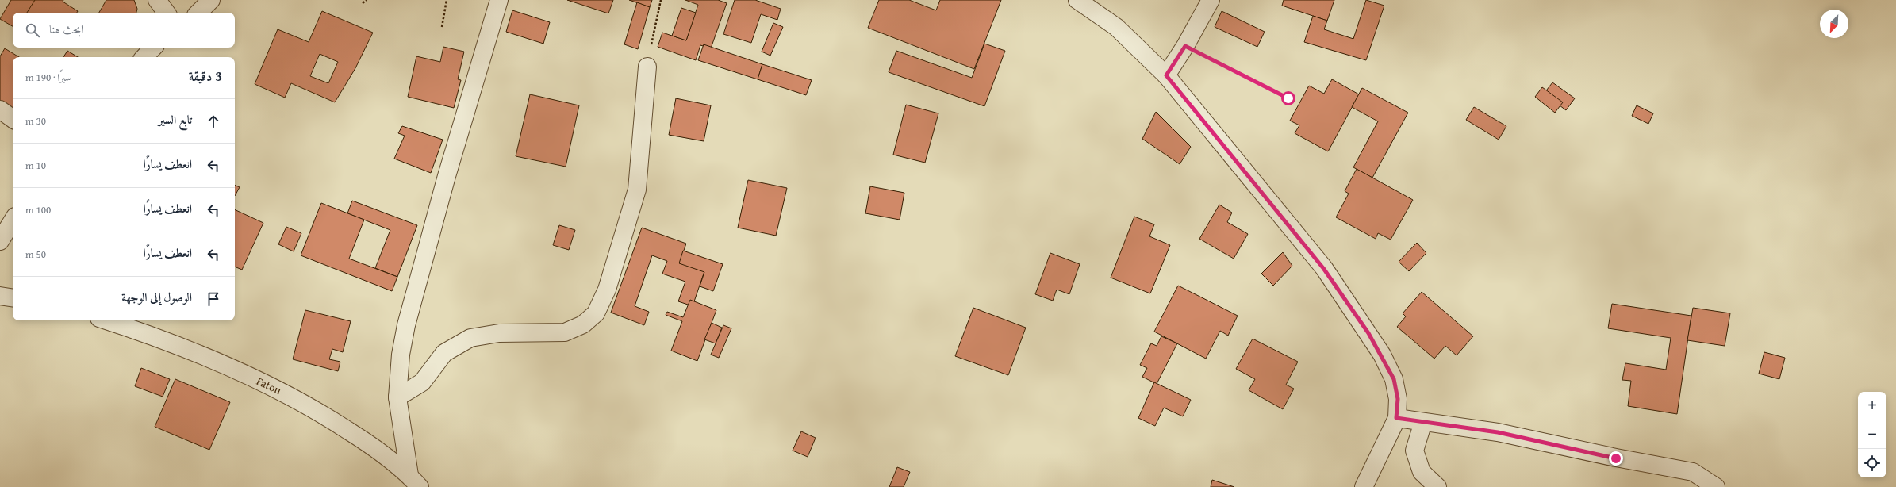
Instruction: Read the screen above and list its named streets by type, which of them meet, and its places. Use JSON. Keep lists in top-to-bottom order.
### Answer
{
  "streets": {
    "street": ["Fatou"]
  },
  "north": "bottom left",
  "page": {
    "search": "ابحث هنا",
    "heading": ["3 دقيقة", "سيرًا · 190 m"],
    "list": [
      ["تابع السير", "30 m"],
      ["انعطف يسارًا", "10 m"],
      ["انعطف يسارًا", "100 m"],
      ["انعطف يسارًا", "50 m"],
      "الوصول إلى الوجهة"
    ],
    "map_buttons": ["+", "−"]
  }
}
